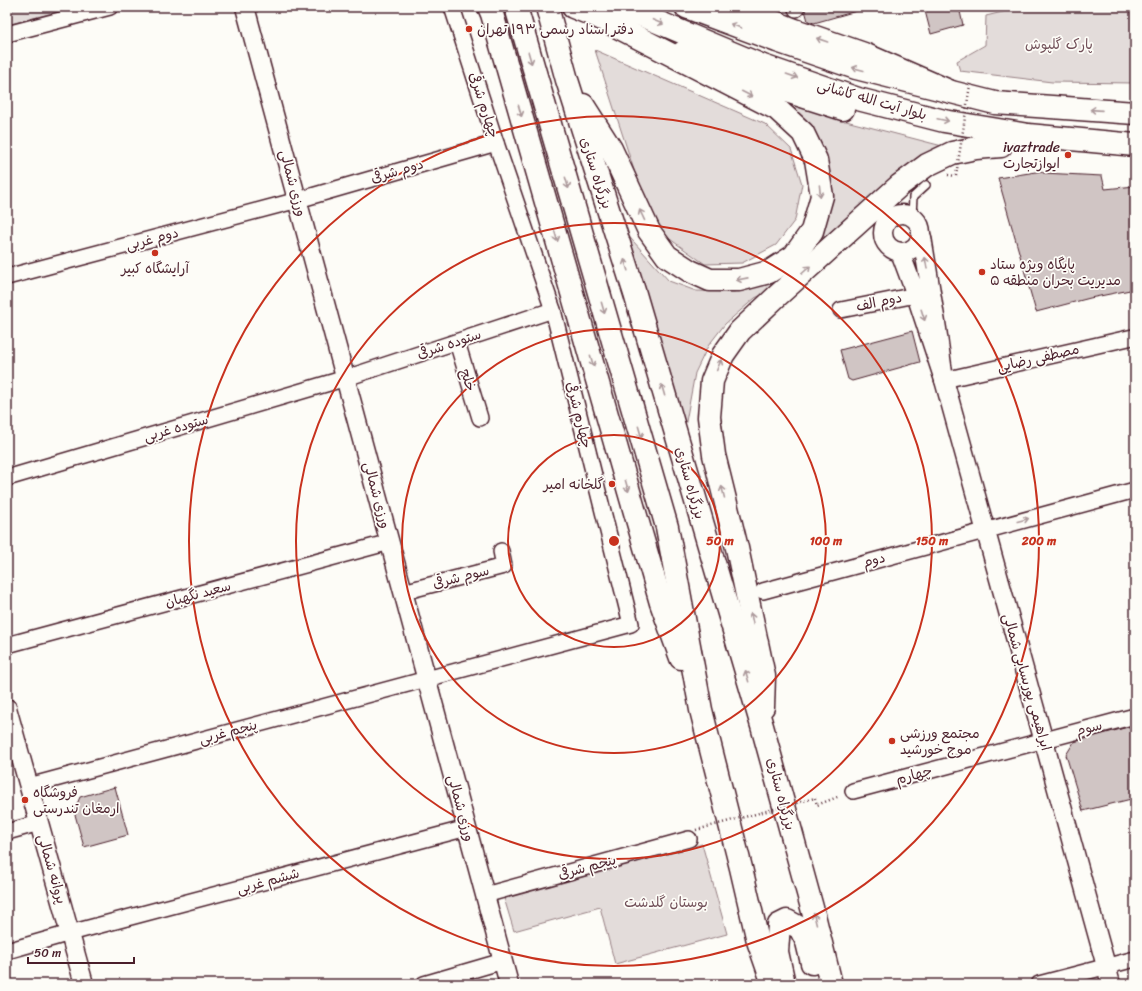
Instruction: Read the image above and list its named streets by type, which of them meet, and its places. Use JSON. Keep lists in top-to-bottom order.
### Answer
{
  "streets": {
    "main road": ["بلوار آیت الله کاشانی", "بزرگراه ستاری"],
    "street": [
      "چهارم شرقی",
      "دوم شرقی",
      "ورزی شمالی",
      "دوم غربی",
      "دوم الف",
      "ستوده شرقی",
      "مصطفی رضایی",
      "خلج",
      "ستوده غربی",
      "دوم",
      "سوم شرقی",
      "سعید نگهبان",
      "ابراهیمی پوربسابی شمالی",
      "سوم",
      "پنجم غربی",
      "چهارم",
      "پنجم شرقی",
      "پروانه شمالی",
      "ششم غربی"
    ]
  },
  "crossings": [
    ["چهارم شرقی", "دوم شرقی"],
    ["چهارم شرقی", "ورزی شمالی"],
    ["چهارم شرقی", "ستوده شرقی"],
    ["چهارم شرقی", "پنجم غربی"],
    ["دوم شرقی", "ورزی شمالی"],
    ["دوم شرقی", "دوم غربی"],
    ["ورزی شمالی", "دوم غربی"],
    ["ورزی شمالی", "ستوده شرقی"],
    ["ورزی شمالی", "ستوده غربی"],
    ["ورزی شمالی", "سوم شرقی"],
    ["ورزی شمالی", "سعید نگهبان"],
    ["ورزی شمالی", "پنجم غربی"],
    ["ورزی شمالی", "پنجم شرقی"],
    ["ورزی شمالی", "ششم غربی"],
    ["دوم الف", "ابراهیمی پوربسابی شمالی"],
    ["ستوده شرقی", "خلج"],
    ["ستوده شرقی", "ستوده غربی"],
    ["مصطفی رضایی", "ابراهیمی پوربسابی شمالی"],
    ["دوم", "ابراهیمی پوربسابی شمالی"],
    ["ابراهیمی پوربسابی شمالی", "سوم"],
    ["ابراهیمی پوربسابی شمالی", "چهارم"],
    ["سوم", "چهارم"],
    ["پنجم غربی", "پروانه شمالی"],
    ["پروانه شمالی", "ششم غربی"]
  ],
  "one_way": ["دوم"],
  "parks": ["پارک گلپوش", "بوستان گلدشت"],
  "places": [
    "دفتر اسناد رسمی ۱۹۳ تهران",
    "ivaztrade ایوازتجارت",
    "آرایشگاه کبیر",
    "پایگاه ویژه ستاد مدیریت بحران منطقه ۵",
    "گلخانه امیر",
    "مجتمع ورزشی موج خورشید",
    "فروشگاه ارمغان تندرستی"
  ],
  "scale_bar": "50 m",
  "rings": [
    "50 m",
    "100 m",
    "150 m",
    "200 m"
  ]
}
